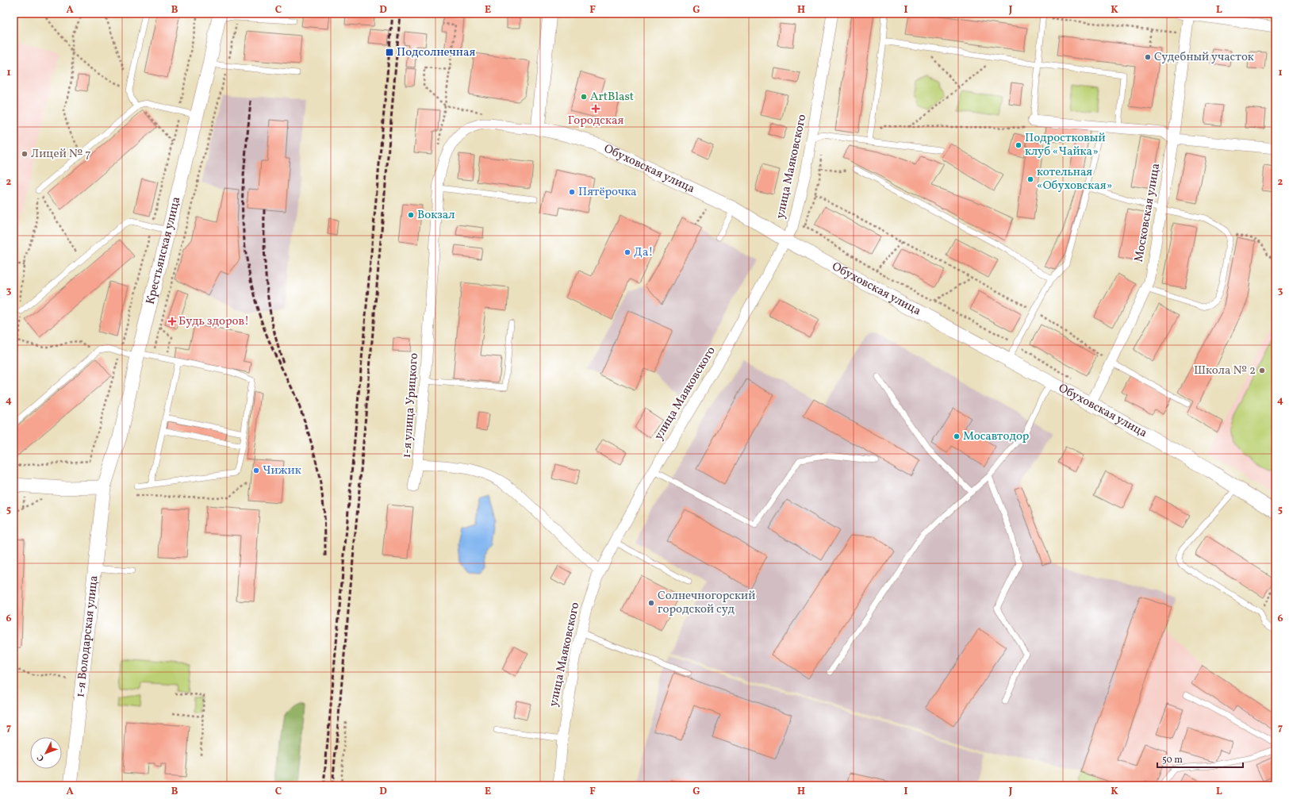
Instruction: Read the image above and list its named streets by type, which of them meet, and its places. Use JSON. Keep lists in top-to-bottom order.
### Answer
{
  "streets": {
    "street": [
      "улица Маяковского",
      "Обуховская улица",
      "Московская улица",
      "Крестьянская улица",
      "1-я улица Урицкого",
      "1-я Володарская улица"
    ]
  },
  "crossings": [
    ["улица Маяковского", "Обуховская улица"],
    ["улица Маяковского", "1-я улица Урицкого"],
    ["Обуховская улица", "Московская улица"],
    ["Обуховская улица", "1-я улица Урицкого"],
    ["Крестьянская улица", "1-я Володарская улица"]
  ],
  "places": {
    "transit": ["Подсолнечная"],
    "other": [
      "Судебный участок",
      "ArtBlast",
      "Подростковый клуб «Чайка»",
      "Лицей № 7",
      "котельная «Обуховская»",
      "Пятёрочка",
      "Вокзал",
      "Да!",
      "Школа № 2",
      "Мосавтодор",
      "Чижик",
      "Солнечногорский городской суд"
    ],
    "health": ["Городская", "Будь здоров!"]
  },
  "scale_bar": "50 m",
  "north": "bottom left",
  "grid": {
    "columns": [
      "A",
      "B",
      "C",
      "D",
      "E",
      "F",
      "G",
      "H",
      "I",
      "J",
      "K",
      "L"
    ],
    "rows": [
      "1",
      "2",
      "3",
      "4",
      "5",
      "6",
      "7"
    ]
  }
}
